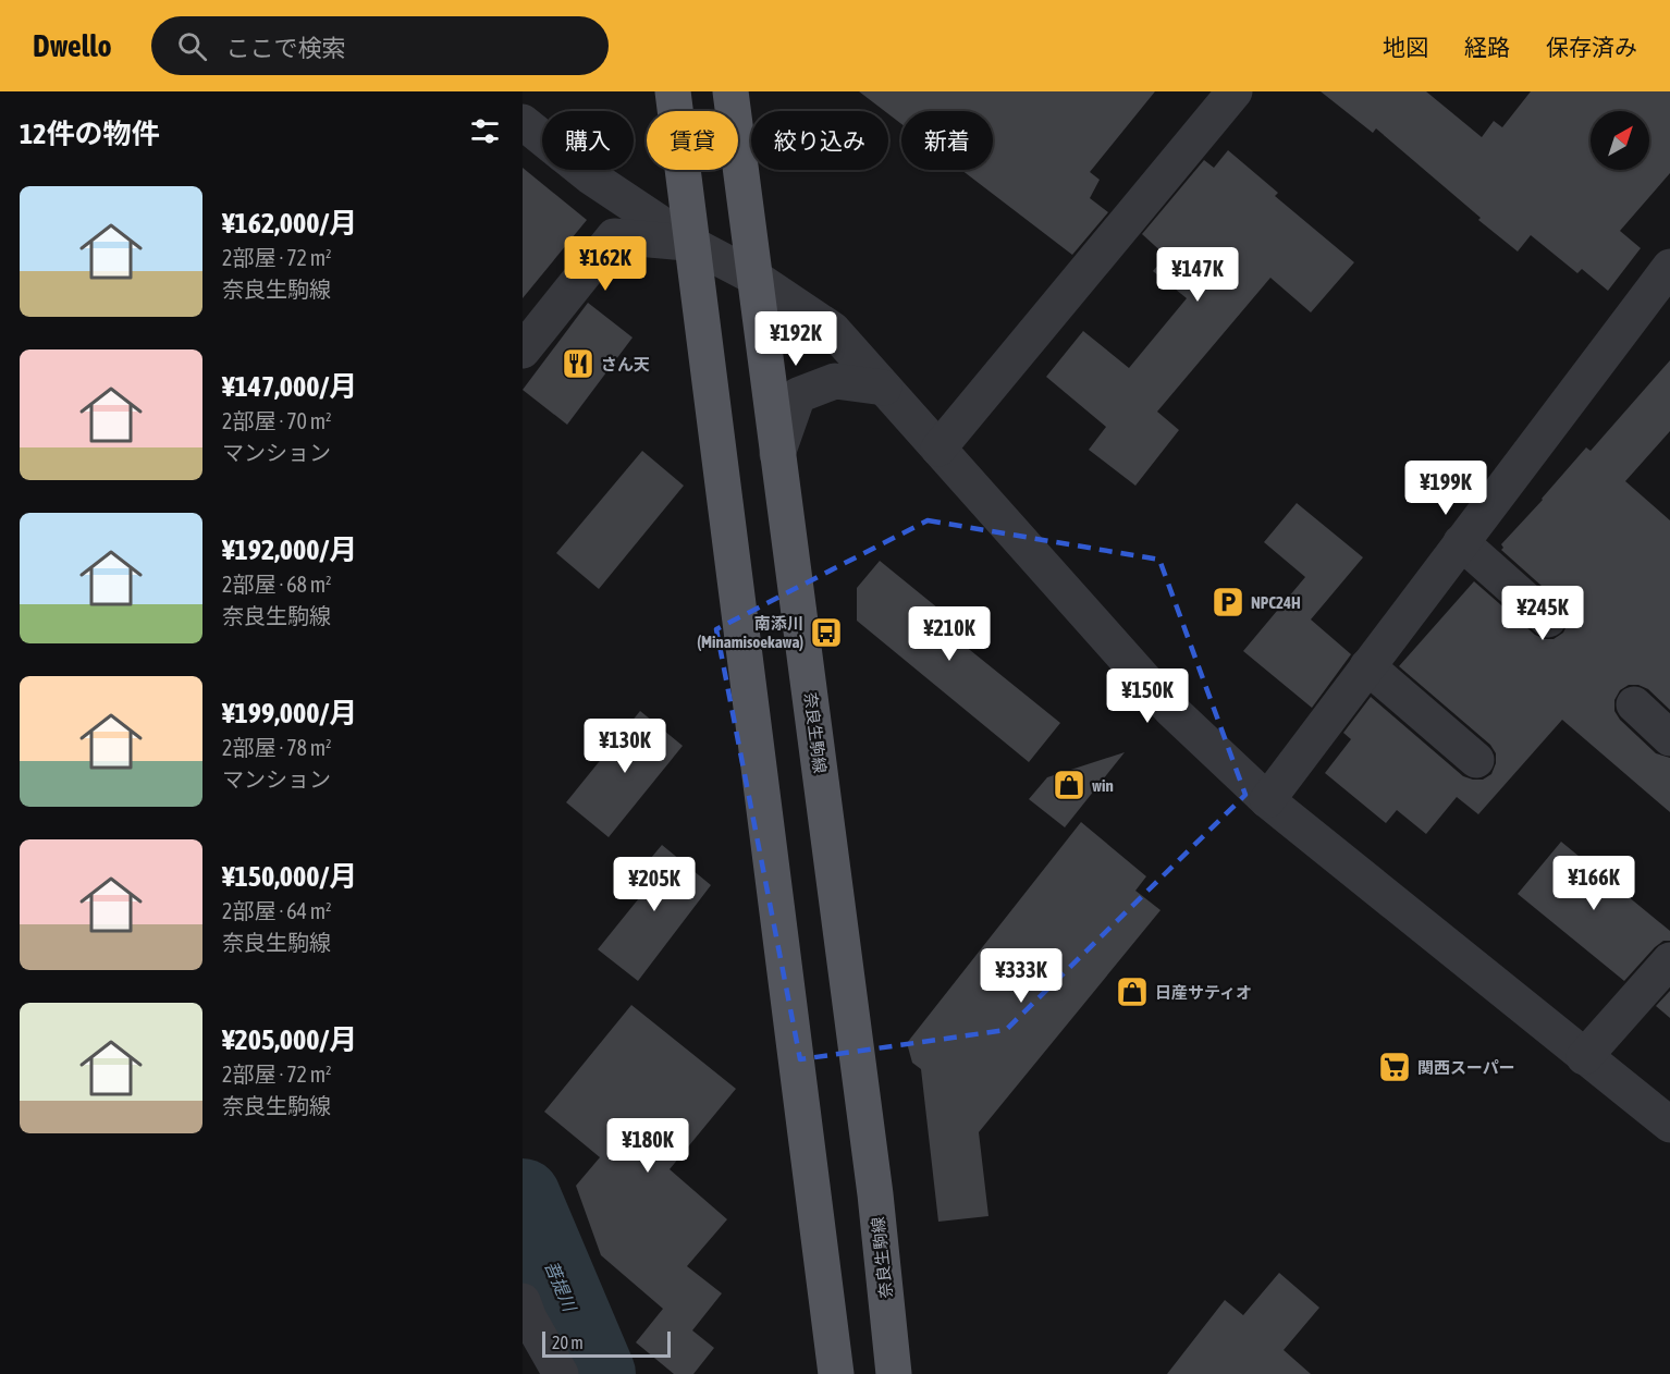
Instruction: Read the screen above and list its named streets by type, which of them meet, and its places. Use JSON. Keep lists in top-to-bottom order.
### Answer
{
  "streets": {
    "main road": ["奈良生駒線"]
  },
  "water": ["菩提川"],
  "places": {
    "restaurant": ["さん天"],
    "parking": ["NPC24H"],
    "bus stop": ["南添川 (Minamisoekawa)"],
    "shop": ["win", "日産サティオ"],
    "supermarket": ["関西スーパー"]
  },
  "scale_bar": "20 m",
  "north": "top right",
  "page": {
    "header": "Dwello",
    "search": "ここで検索",
    "nav": ["地図", "経路", "保存済み"],
    "heading": "12件の物件",
    "chip": [
      "購入",
      "賃貸",
      "絞り込み",
      "新着"
    ],
    "list": [
      {
        "name": "¥162,000/月",
        "note": "2部屋 · 72 m² · 奈良生駒線"
      },
      {
        "name": "¥147,000/月",
        "note": "2部屋 · 70 m² · マンション"
      },
      {
        "name": "¥192,000/月",
        "note": "2部屋 · 68 m² · 奈良生駒線"
      },
      {
        "name": "¥199,000/月",
        "note": "2部屋 · 78 m² · マンション"
      },
      {
        "name": "¥150,000/月",
        "note": "2部屋 · 64 m² · 奈良生駒線"
      },
      {
        "name": "¥205,000/月",
        "note": "2部屋 · 72 m² · 奈良生駒線"
      }
    ],
    "price": [
      "¥162K",
      "¥147K",
      "¥192K",
      "¥199K",
      "¥245K",
      "¥210K",
      "¥150K",
      "¥130K",
      "¥166K",
      "¥205K",
      "¥333K",
      "¥180K"
    ],
    "scale": "20 m"
  }
}
